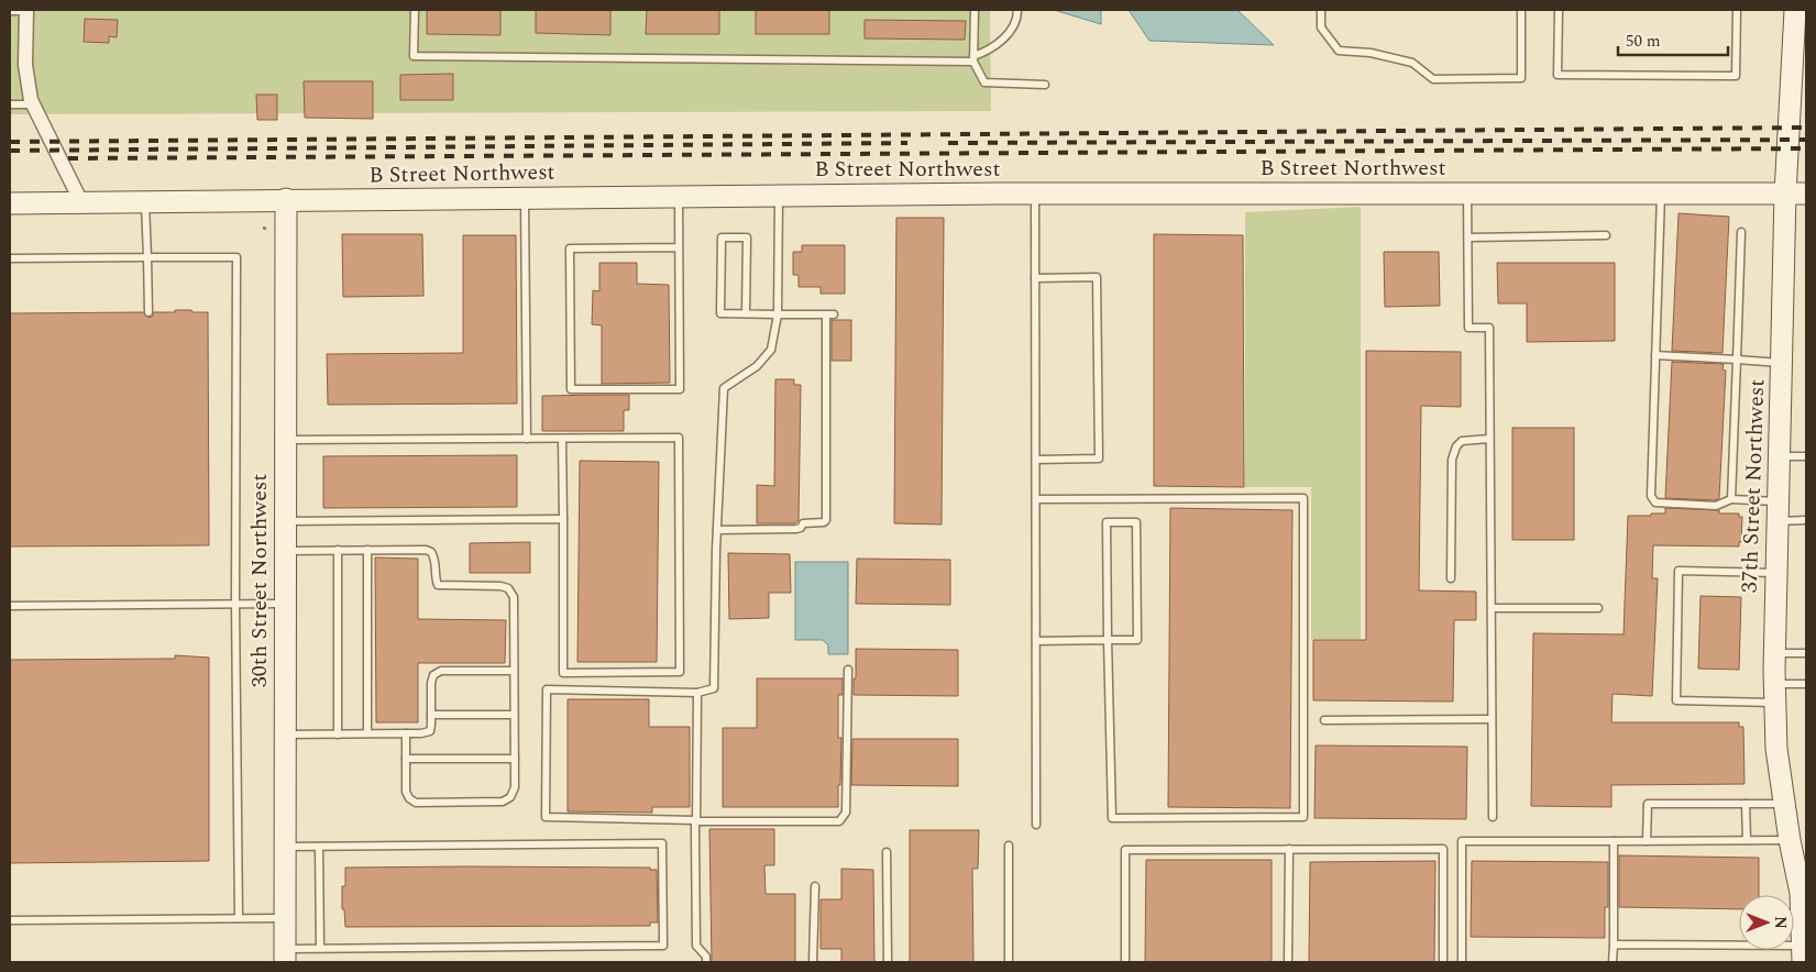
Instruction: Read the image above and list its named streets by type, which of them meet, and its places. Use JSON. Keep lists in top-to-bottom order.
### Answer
{
  "streets": {
    "street": ["B Street Northwest", "37th Street Northwest", "30th Street Northwest"]
  },
  "crossings": [
    ["B Street Northwest", "37th Street Northwest"],
    ["B Street Northwest", "30th Street Northwest"]
  ],
  "scale_bar": "50 m",
  "north": "right"
}
